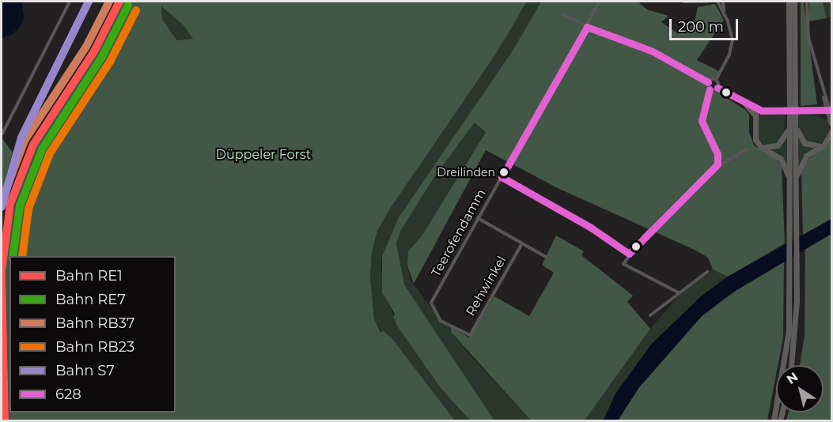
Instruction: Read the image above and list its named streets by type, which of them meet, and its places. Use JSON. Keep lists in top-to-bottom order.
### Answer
{
  "streets": {
    "street": ["Teerofendamm", "Rehwinkel"]
  },
  "crossings": [
    ["Teerofendamm", "Rehwinkel"]
  ],
  "parks": ["Düppeler Forst"],
  "places": ["Dreilinden"],
  "lines": [
    "rail line RE1",
    "rail line RB37",
    "rail line S7",
    "rail line RE7",
    "rail line RB23",
    "transit line 628"
  ],
  "legend": [
    "Bahn RE1",
    "Bahn RE7",
    "Bahn RB37",
    "Bahn RB23",
    "Bahn S7",
    "628"
  ],
  "scale_bar": "200 m",
  "north": "top left"
}
